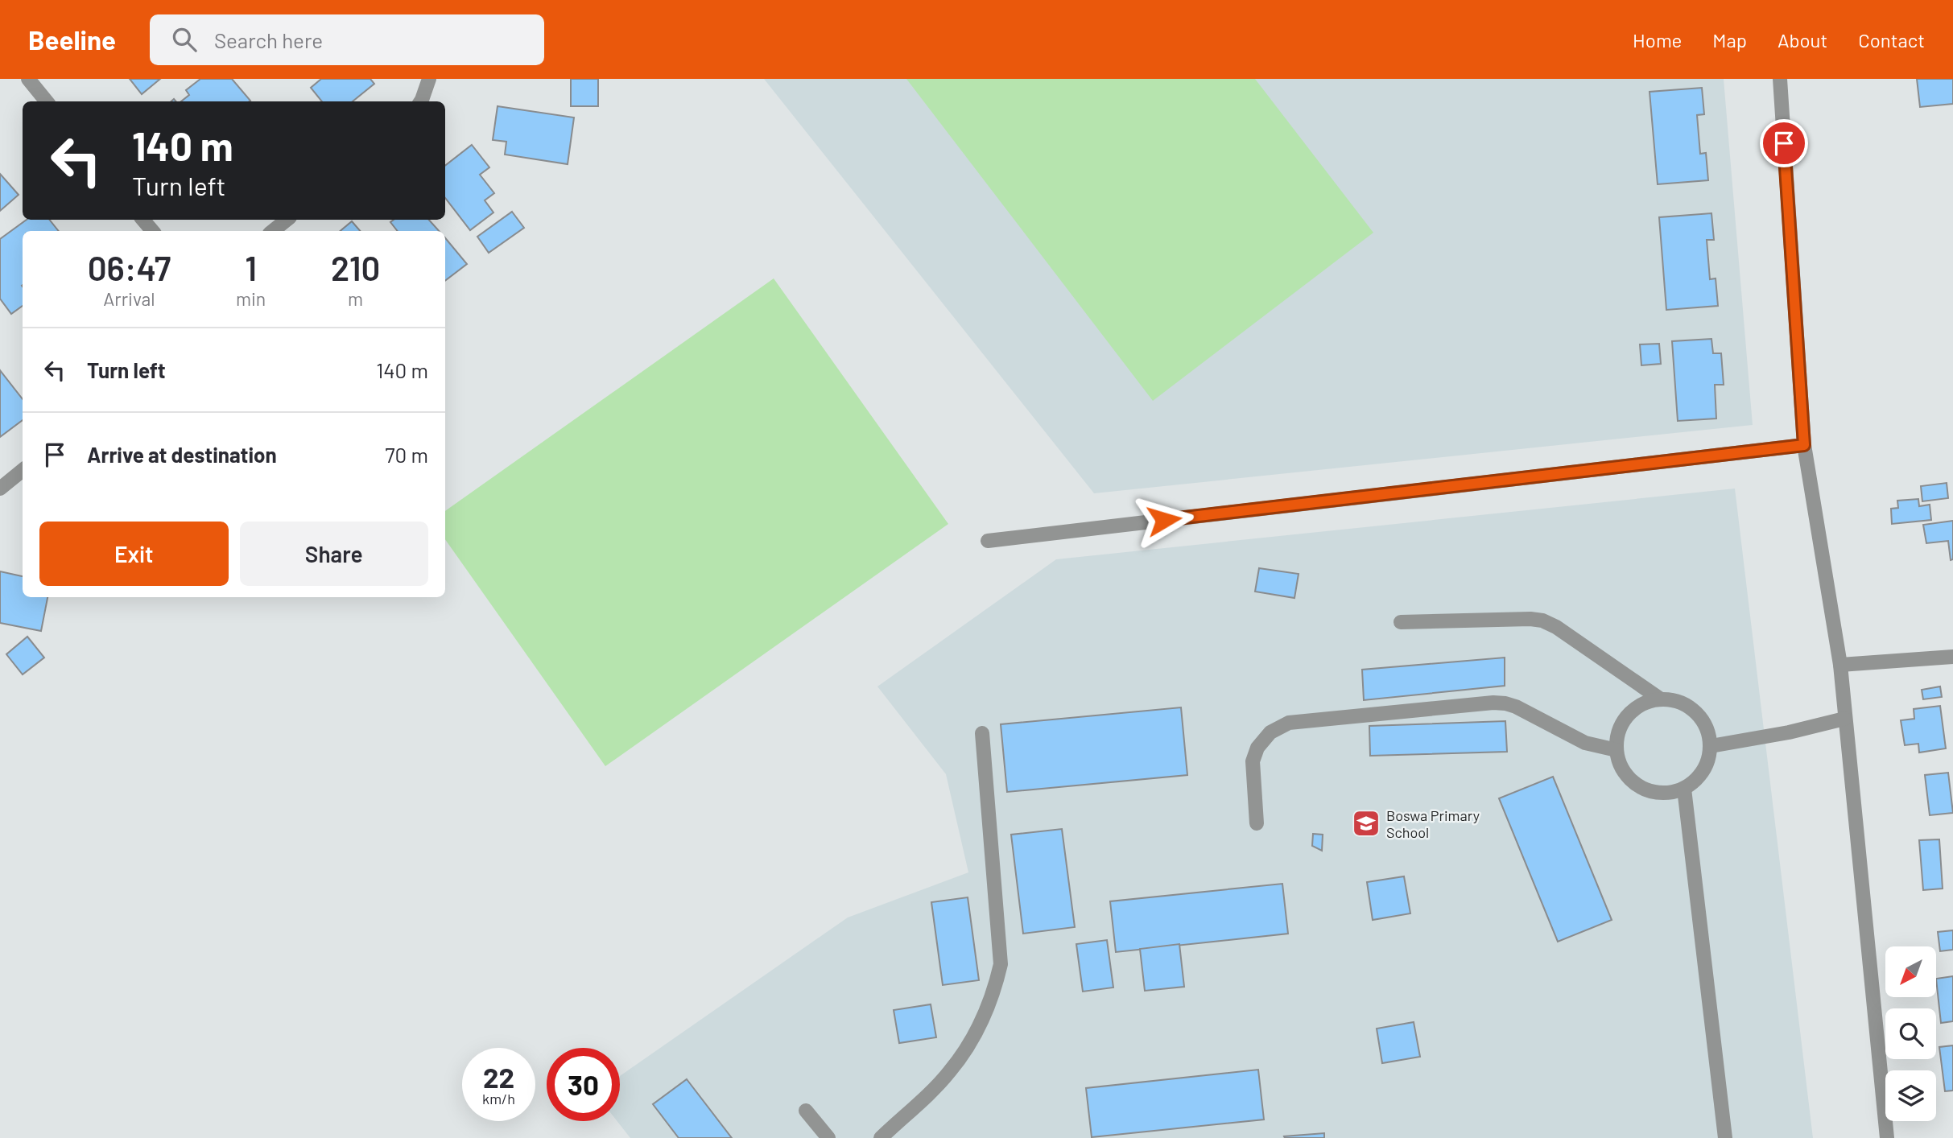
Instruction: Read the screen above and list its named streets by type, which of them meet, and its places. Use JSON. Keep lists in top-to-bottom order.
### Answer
{
  "places": {
    "school or university": ["Boswa Primary School"]
  },
  "north": "bottom left",
  "page": {
    "header": "Beeline",
    "search": "Search here",
    "nav": [
      "Home",
      "Map",
      "About",
      "Contact"
    ],
    "turn": ["140 m", "Turn left"],
    "eta": [
      "06:47",
      "Arrival",
      "1",
      "min",
      "210",
      "m"
    ],
    "list": [
      {
        "name": "Turn left",
        "value": "140 m"
      },
      {
        "name": "Arrive at destination",
        "value": "70 m"
      }
    ],
    "buttons": ["Exit", "Share"],
    "speed": "22 km/h",
    "limit": "30"
  }
}
